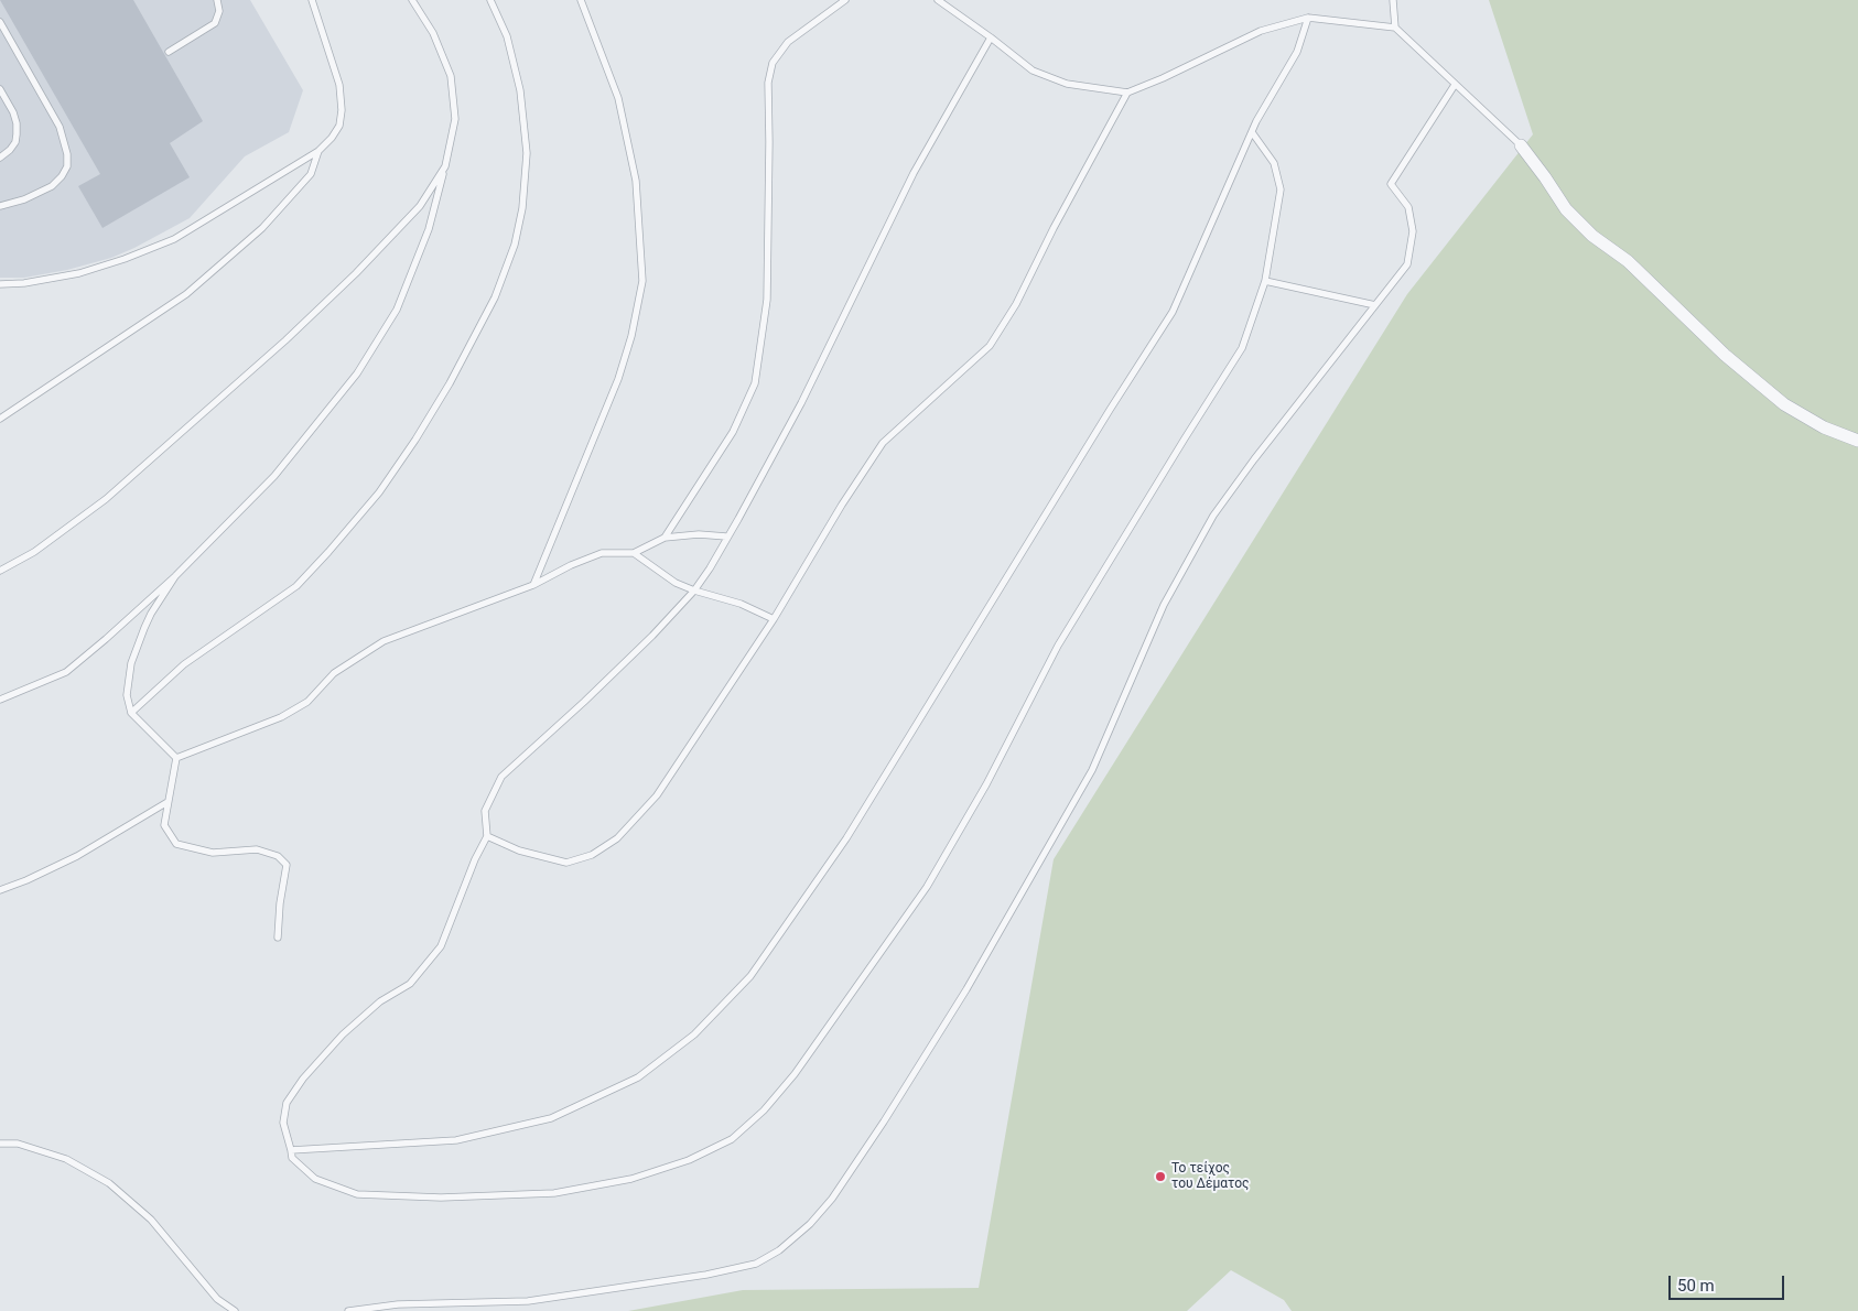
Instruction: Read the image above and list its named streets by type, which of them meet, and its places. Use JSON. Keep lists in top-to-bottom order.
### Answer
{
  "places": ["Το τείχος του Δέματος"],
  "scale_bar": "50 m"
}
